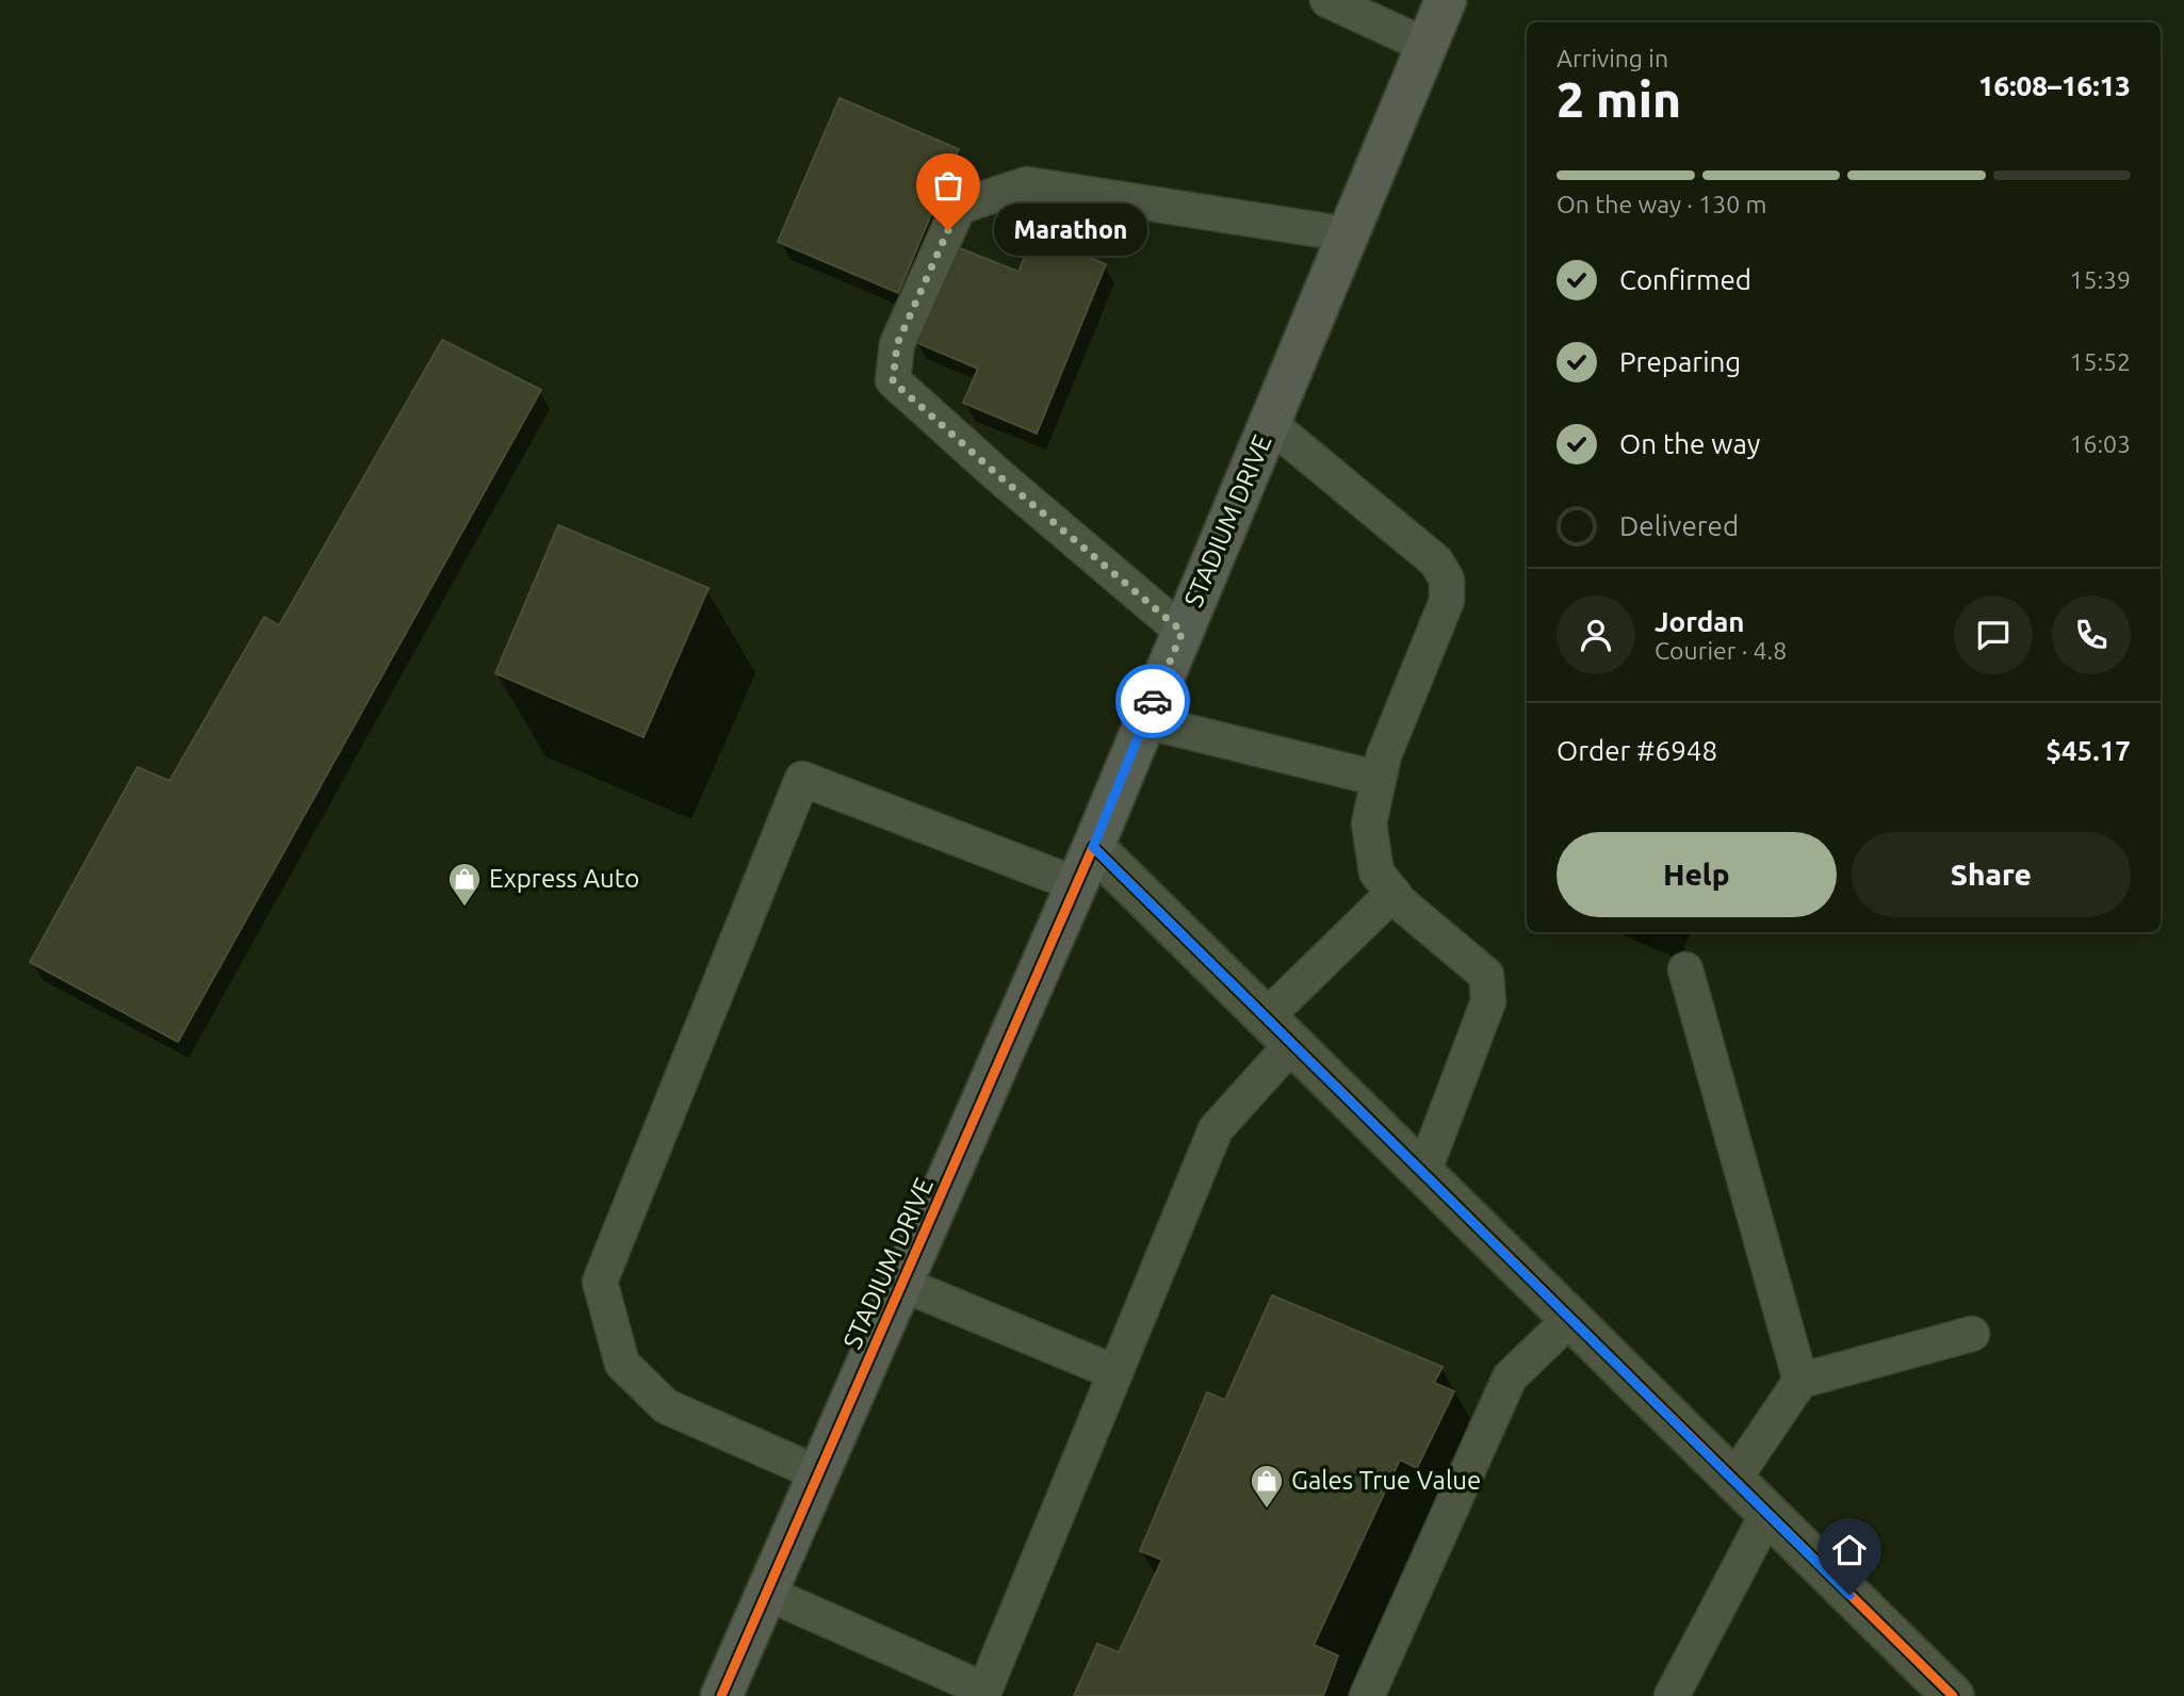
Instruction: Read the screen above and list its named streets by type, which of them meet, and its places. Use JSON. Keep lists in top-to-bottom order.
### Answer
{
  "streets": {
    "main road": ["STADIUM DRIVE"]
  },
  "places": {
    "other": ["Marathon"],
    "shop": ["Express Auto", "Gales True Value"]
  },
  "page": {
    "heading": ["2 min", "Arriving in", "16:08–16:13"],
    "panel": [
      "Jordan",
      "Courier · 4.8",
      "Order #6948",
      "$45.17"
    ],
    "bar": "On the way · 130 m",
    "bubble": "Marathon",
    "list": [
      ["Confirmed", "15:39"],
      ["Preparing", "15:52"],
      ["On the way", "16:03"],
      "Delivered"
    ],
    "buttons": ["Help", "Share"]
  }
}
